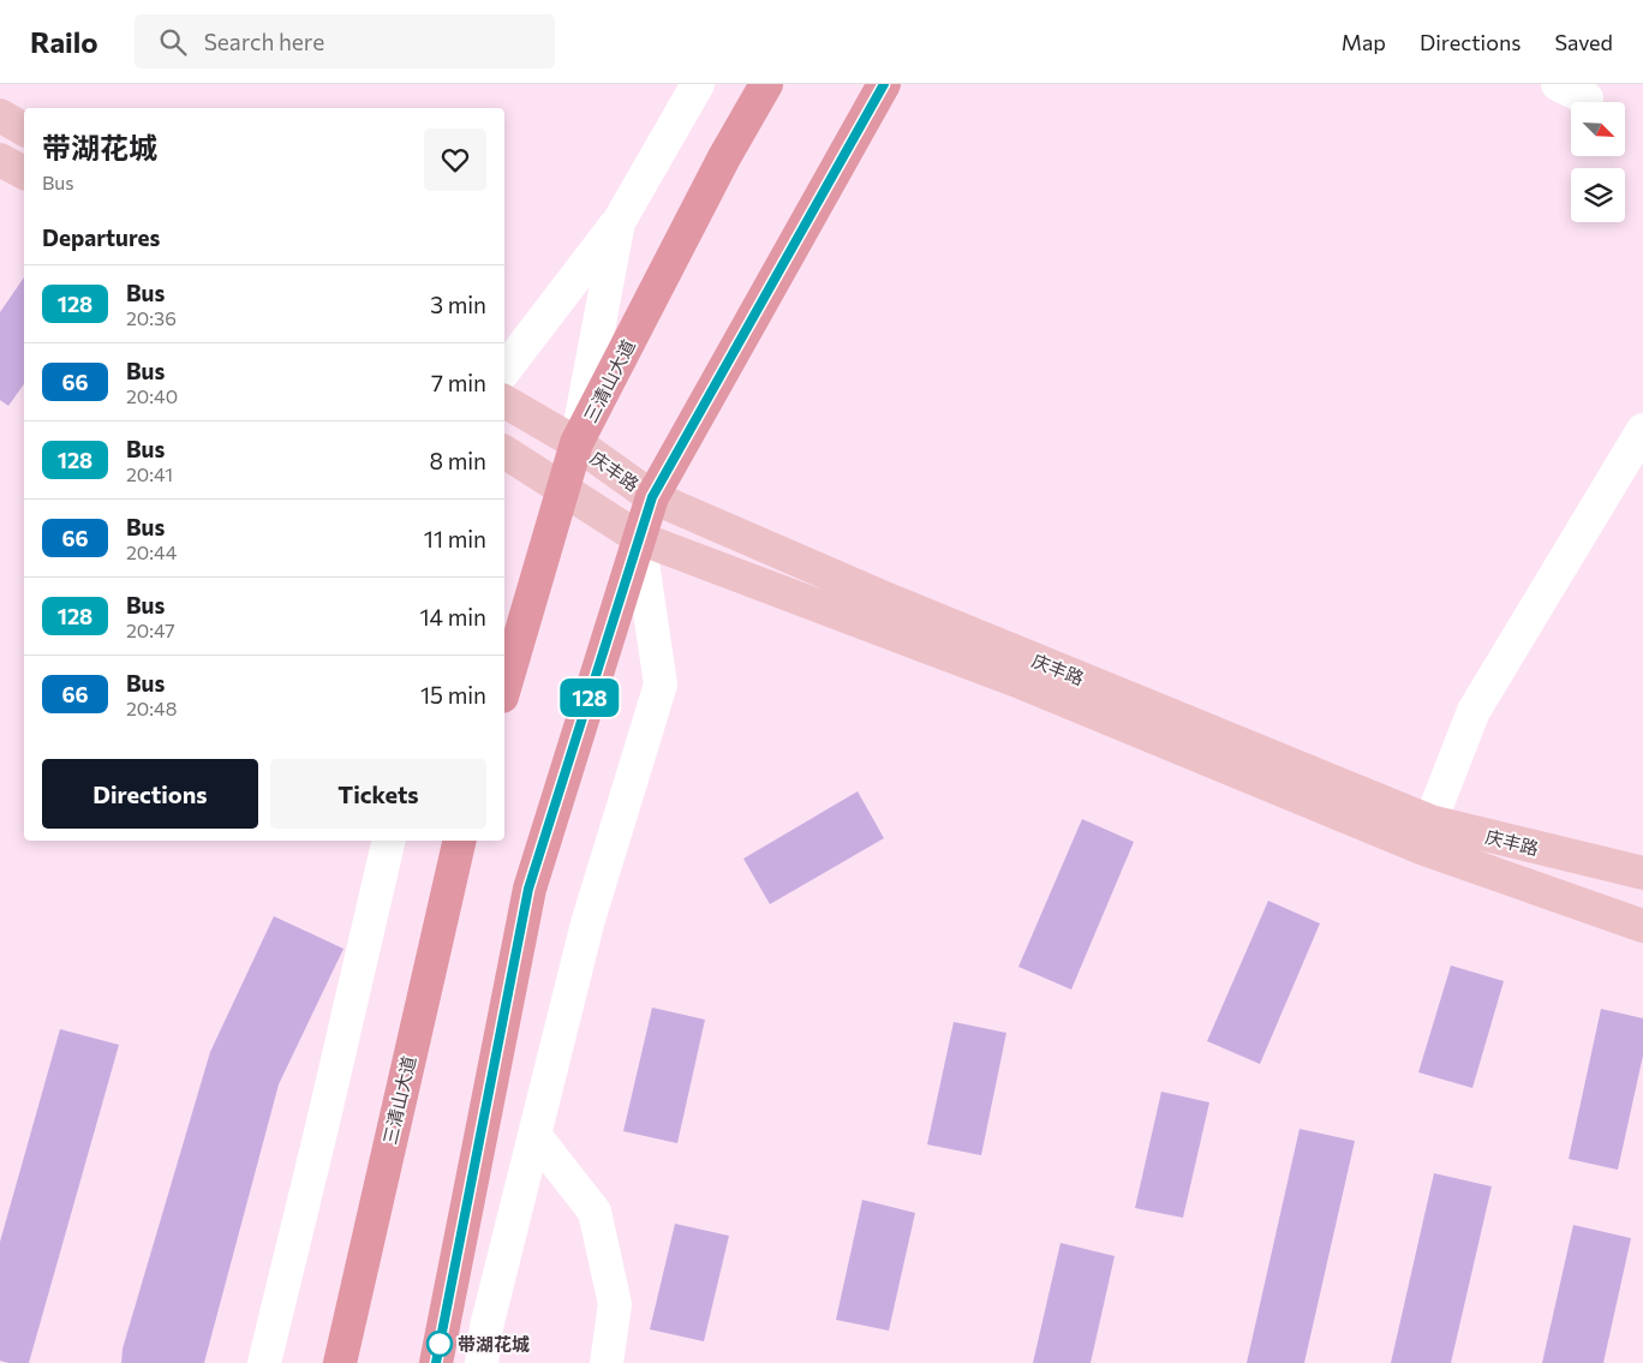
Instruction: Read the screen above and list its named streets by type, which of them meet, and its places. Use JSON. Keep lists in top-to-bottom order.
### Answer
{
  "streets": {
    "highway": ["三清山大道"],
    "main road": ["庆丰路"]
  },
  "crossings": [
    ["三清山大道", "庆丰路"]
  ],
  "places": ["带湖花城"],
  "lines": ["bus line 128"],
  "north": "bottom right",
  "page": {
    "header": "Railo",
    "search": "Search here",
    "nav": ["Map", "Directions", "Saved"],
    "on_map": "128",
    "heading": [
      ["带湖花城", "Bus"],
      "Departures"
    ],
    "list": [
      {
        "mark": "128",
        "name": "Bus",
        "note": "20:36",
        "value": "3 min"
      },
      {
        "mark": "66",
        "name": "Bus",
        "note": "20:40",
        "value": "7 min"
      },
      {
        "mark": "128",
        "name": "Bus",
        "note": "20:41",
        "value": "8 min"
      },
      {
        "mark": "66",
        "name": "Bus",
        "note": "20:44",
        "value": "11 min"
      },
      {
        "mark": "128",
        "name": "Bus",
        "note": "20:47",
        "value": "14 min"
      },
      {
        "mark": "66",
        "name": "Bus",
        "note": "20:48",
        "value": "15 min"
      }
    ],
    "buttons": ["Directions", "Tickets"]
  }
}
